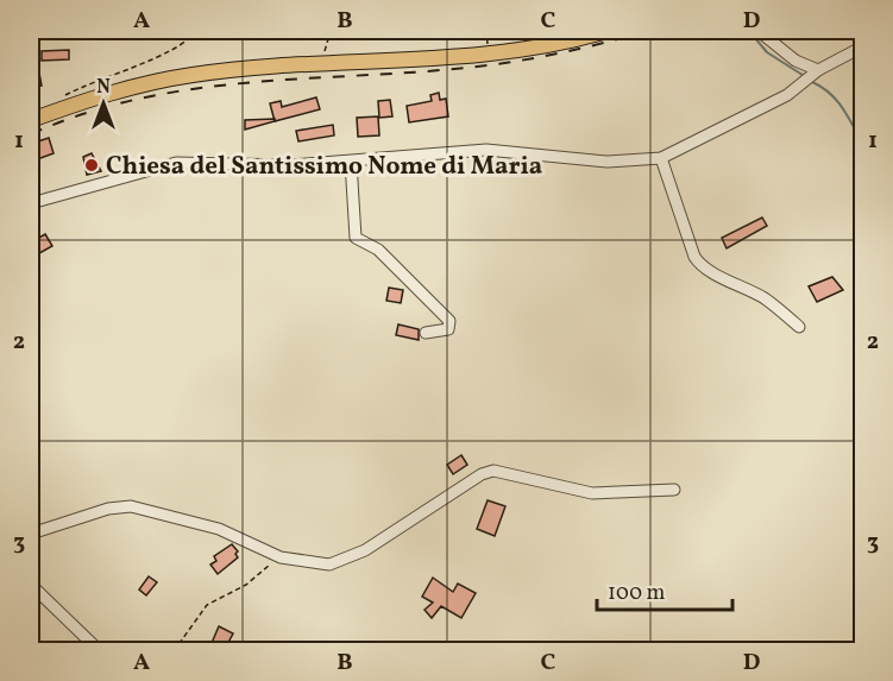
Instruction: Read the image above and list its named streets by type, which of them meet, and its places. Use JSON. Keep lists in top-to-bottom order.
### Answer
{
  "places": ["Chiesa del Santissimo Nome di Maria"],
  "scale_bar": "100 m",
  "north": "top",
  "grid": {
    "columns": [
      "A",
      "B",
      "C",
      "D"
    ],
    "rows": ["1", "2", "3"]
  }
}
